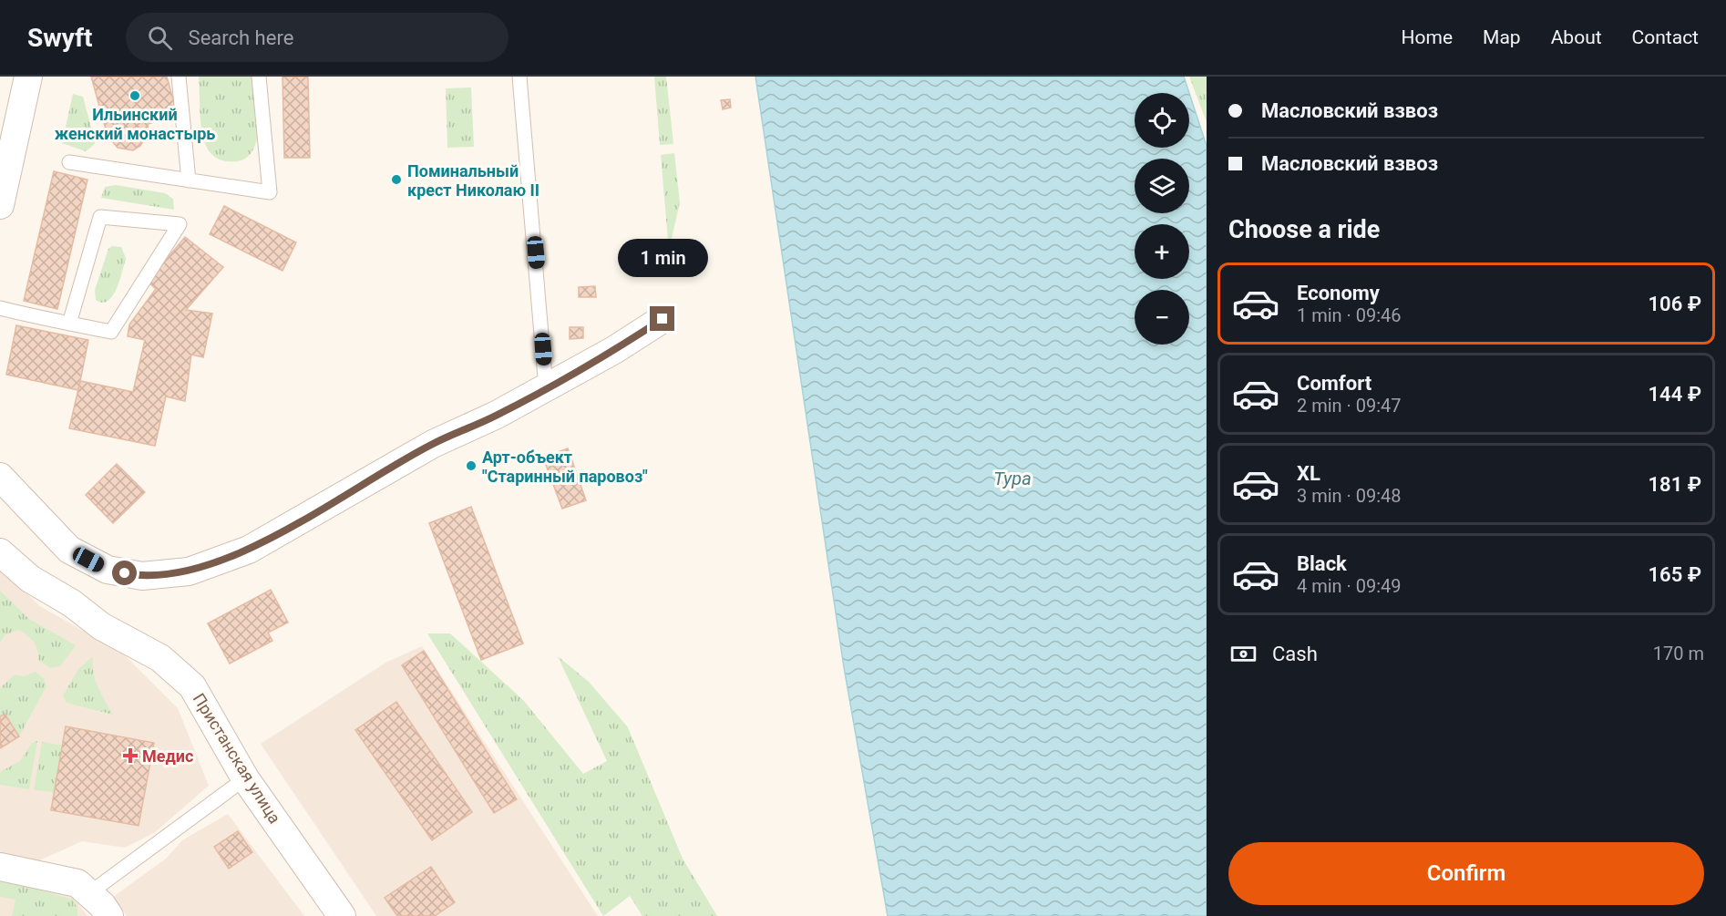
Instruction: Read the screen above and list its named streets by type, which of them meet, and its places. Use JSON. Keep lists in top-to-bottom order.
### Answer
{
  "streets": {
    "street": ["Пристанская улица"]
  },
  "water": ["Тура"],
  "places": {
    "other": ["Ильинский женский монастырь", "Поминальный крест Николаю II", "Арт-объект \"Старинный паровоз\""],
    "health": ["Медис"]
  },
  "page": {
    "header": "Swyft",
    "search": "Search here",
    "nav": [
      "Home",
      "Map",
      "About",
      "Contact"
    ],
    "banner": ["Масловский взвоз", "Масловский взвоз"],
    "map_buttons": ["+", "−"],
    "heading": "Choose a ride",
    "bubble": "1 min",
    "list": [
      {
        "name": "Economy",
        "note": "1 min · 09:46",
        "value": "106 ₽"
      },
      {
        "name": "Comfort",
        "note": "2 min · 09:47",
        "value": "144 ₽"
      },
      {
        "name": "XL",
        "note": "3 min · 09:48",
        "value": "181 ₽"
      },
      {
        "name": "Black",
        "note": "4 min · 09:49",
        "value": "165 ₽"
      }
    ],
    "pay": ["Cash", "170 m"],
    "buttons": "Confirm"
  }
}
